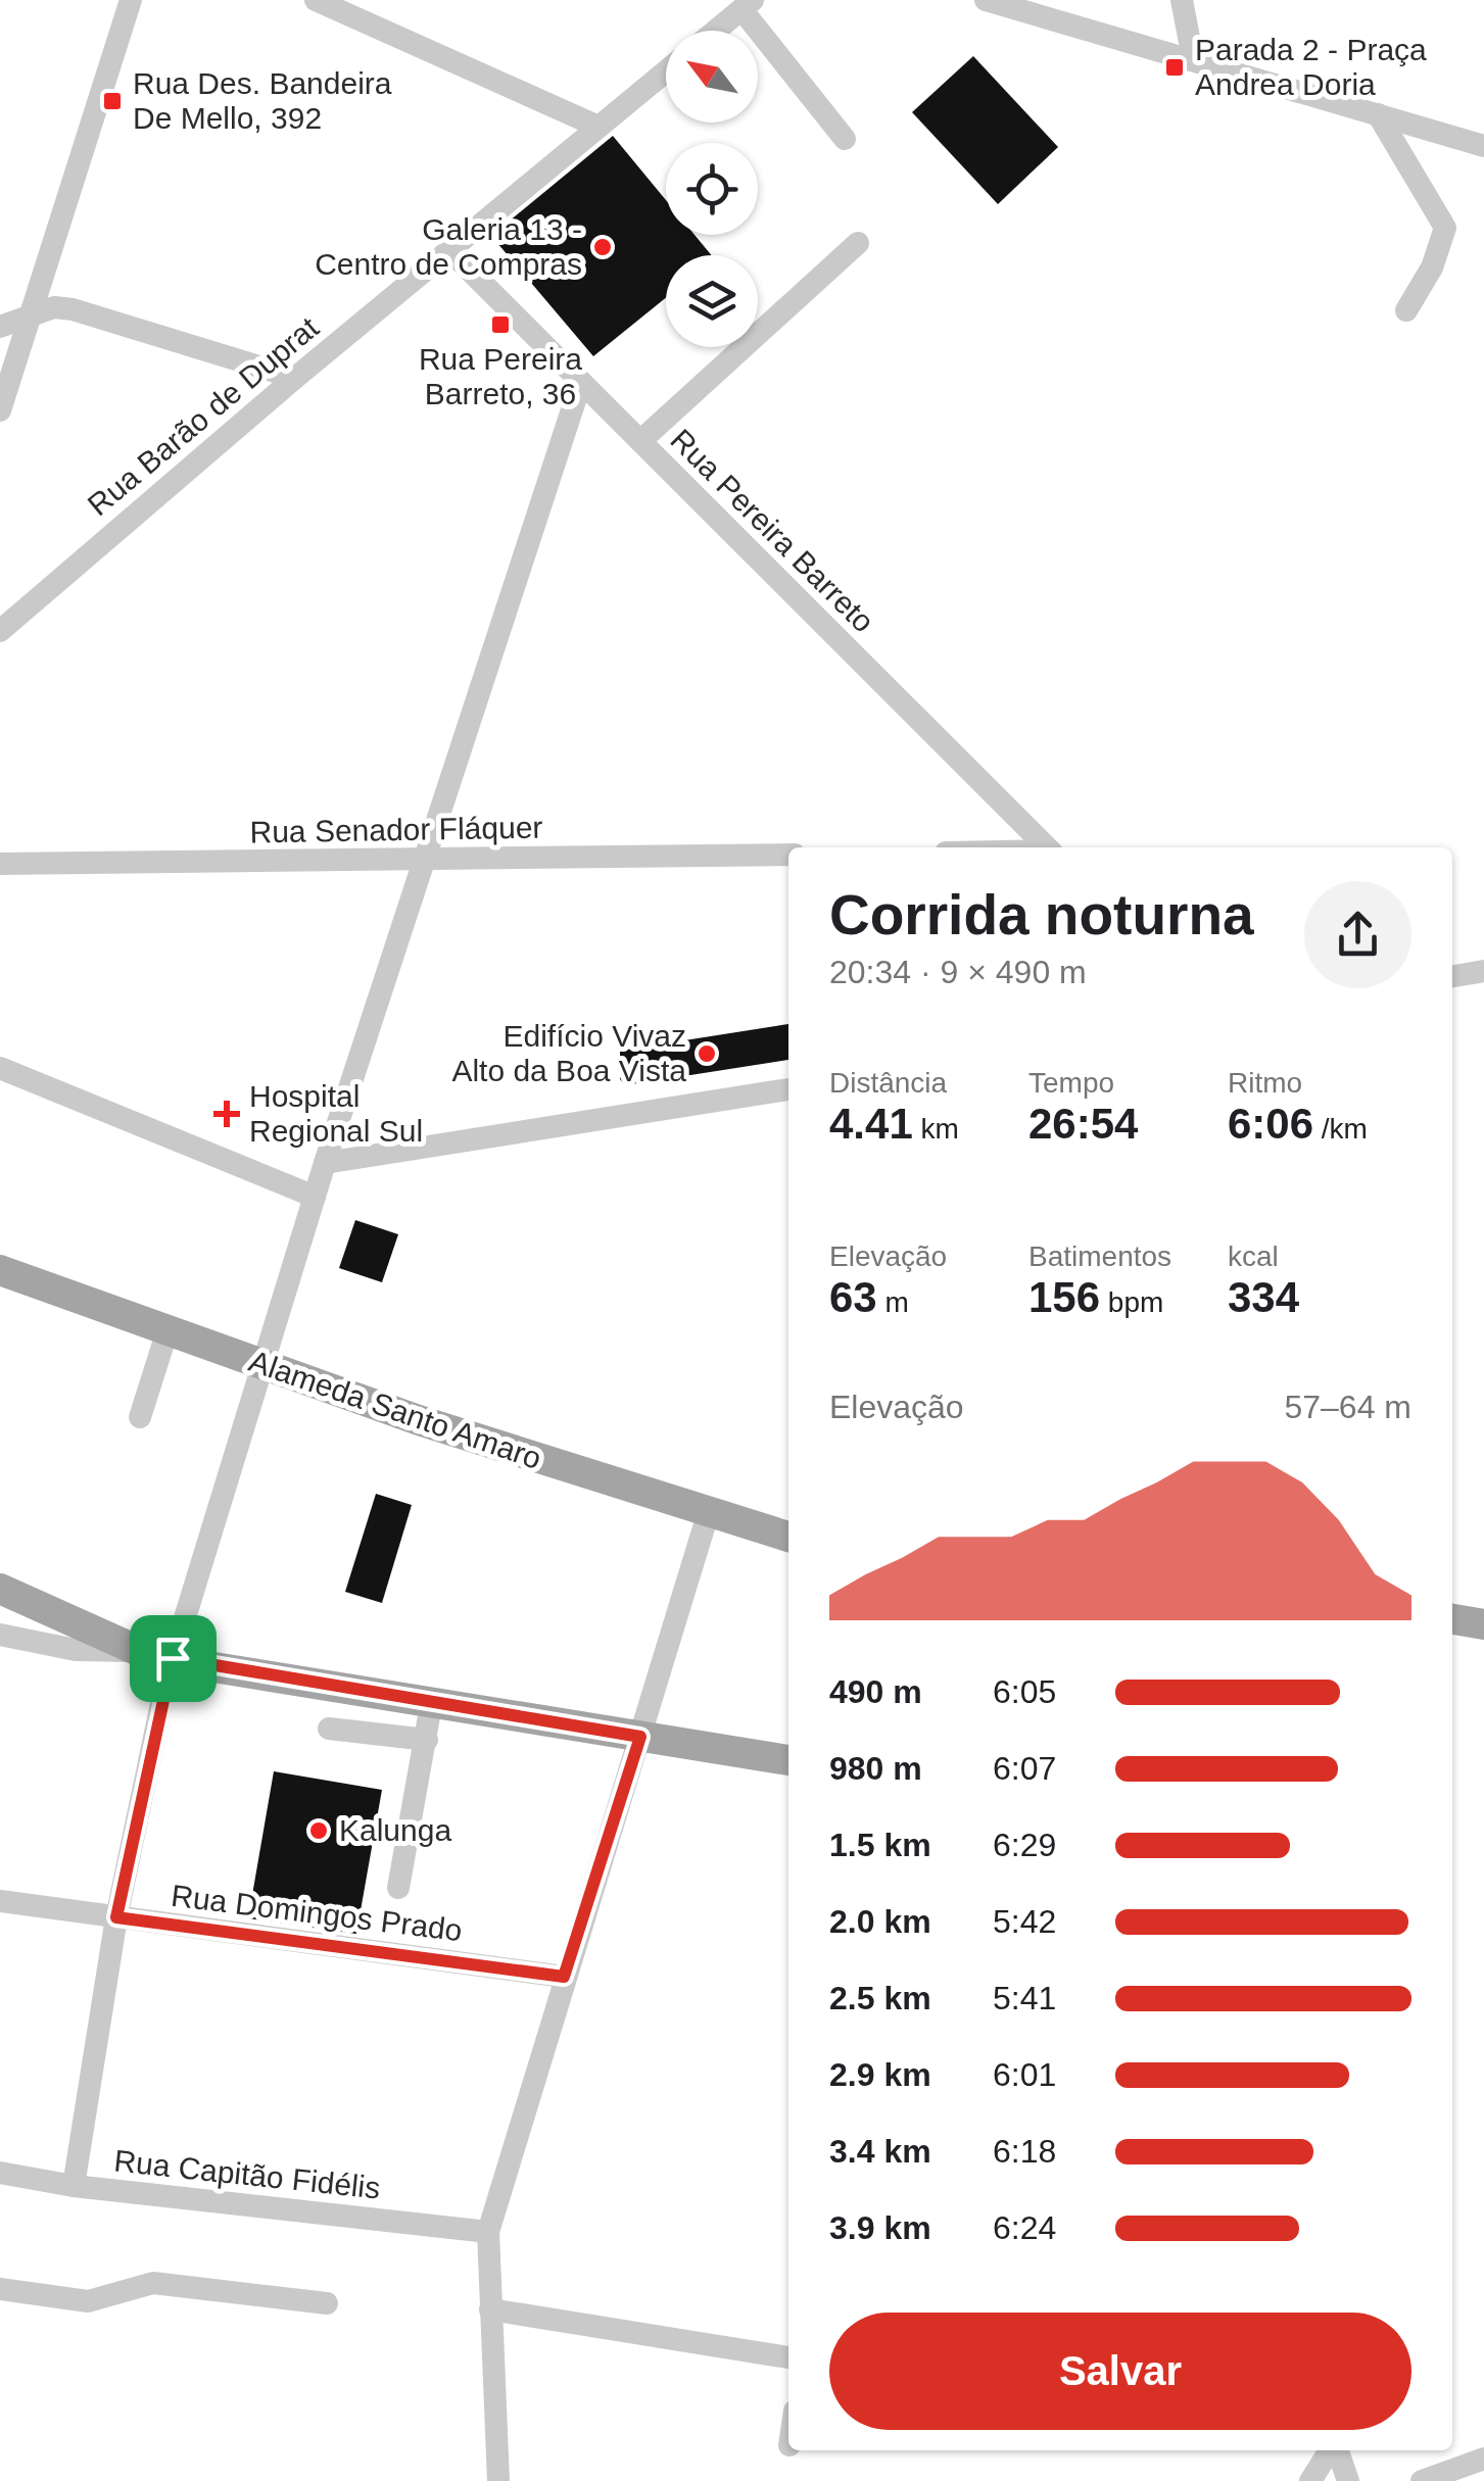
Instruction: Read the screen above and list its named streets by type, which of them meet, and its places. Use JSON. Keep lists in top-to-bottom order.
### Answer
{
  "streets": {
    "main road": ["Alameda Santo Amaro"],
    "street": [
      "Rua Barão de Duprat",
      "Rua Pereira Barreto",
      "Rua Senador Fláquer",
      "Rua Domingos Prado",
      "Rua Capitão Fidélis"
    ]
  },
  "crossings": [
    ["Rua Barão de Duprat", "Rua Pereira Barreto"]
  ],
  "places": {
    "transit": ["Parada 2 - Praça Andrea Doria", "Rua Des. Bandeira De Mello, 392", "Rua Pereira Barreto, 36"],
    "other": ["Galeria 13 - Centro de Compras", "Edifício Vivaz Alto da Boa Vista", "Kalunga"],
    "health": ["Hospital Regional Sul"]
  },
  "north": "top left",
  "page": {
    "heading": ["Corrida noturna", "20:34 · 9 × 490 m"],
    "stats": [
      ["Distância", "4.41 km"],
      ["Tempo", "26:54"],
      ["Ritmo", "6:06 /km"],
      ["Elevação", "63 m"],
      ["Batimentos", "156 bpm"],
      ["kcal", "334"]
    ],
    "chart": ["Elevação", "57–64 m"],
    "list": [
      {
        "name": "490 m",
        "note": "6:05"
      },
      {
        "name": "980 m",
        "note": "6:07"
      },
      {
        "name": "1.5 km",
        "note": "6:29"
      },
      {
        "name": "2.0 km",
        "note": "5:42"
      },
      {
        "name": "2.5 km",
        "note": "5:41"
      },
      {
        "name": "2.9 km",
        "note": "6:01"
      },
      {
        "name": "3.4 km",
        "note": "6:18"
      },
      {
        "name": "3.9 km",
        "note": "6:24"
      }
    ],
    "buttons": "Salvar"
  }
}
